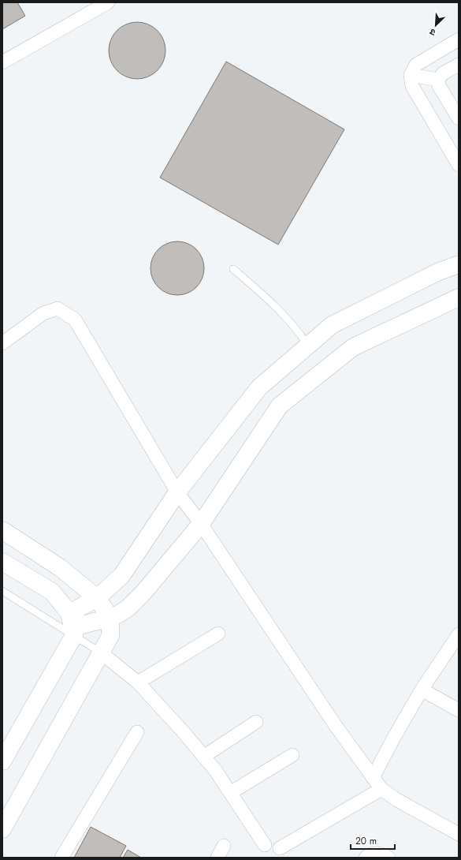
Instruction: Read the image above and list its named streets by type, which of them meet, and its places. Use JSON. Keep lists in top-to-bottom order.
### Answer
{
  "scale_bar": "20 m",
  "north": "bottom left"
}
